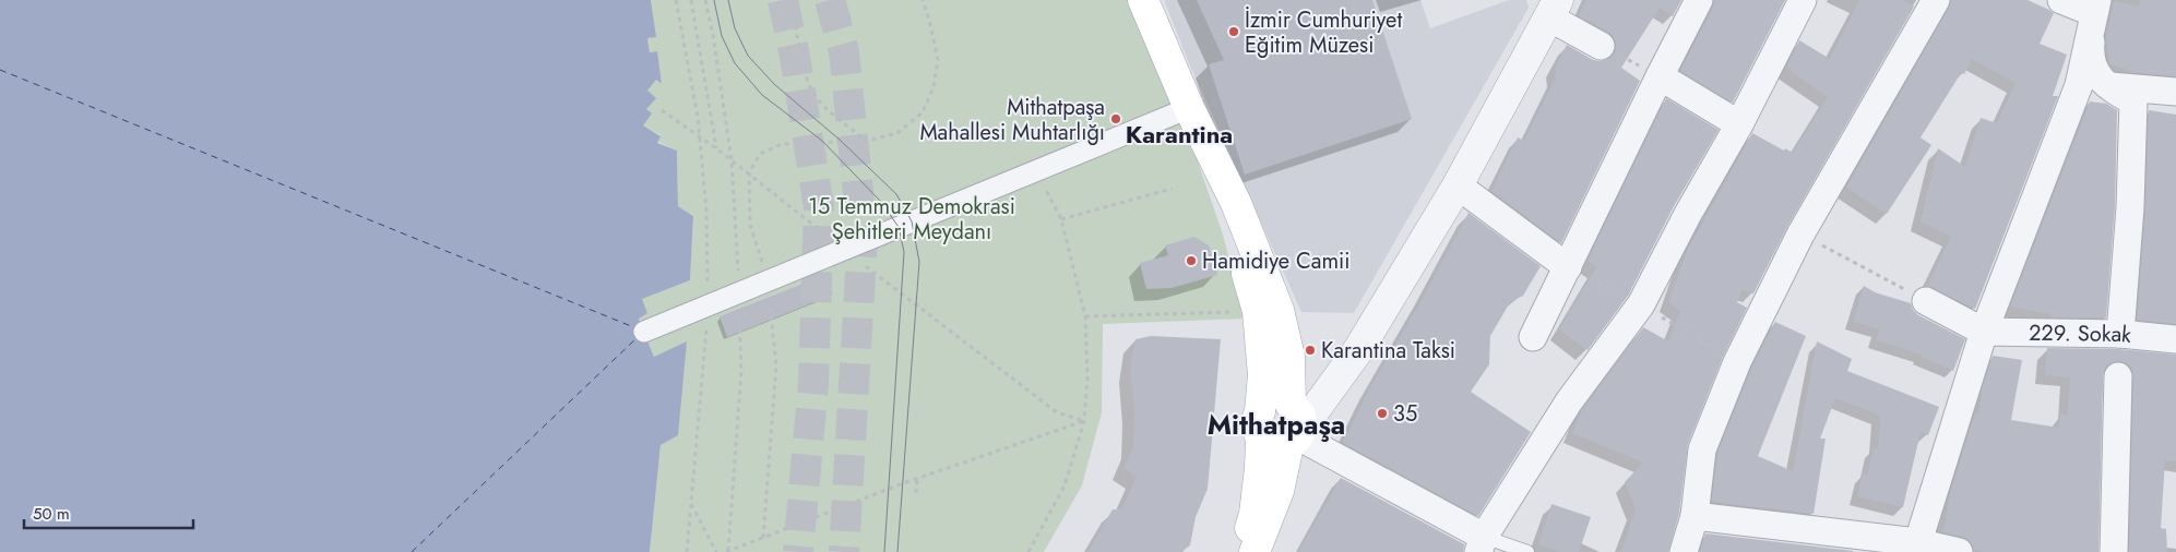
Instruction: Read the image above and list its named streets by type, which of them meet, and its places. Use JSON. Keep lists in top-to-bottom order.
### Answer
{
  "streets": {
    "street": ["229. Sokak"]
  },
  "districts": ["Karantina", "Mithatpaşa"],
  "parks": ["15 Temmuz Demokrasi Şehitleri Meydanı"],
  "places": [
    "İzmir Cumhuriyet Eğitim Müzesi",
    "Mithatpaşa Mahallesi Muhtarlığı",
    "Hamidiye Camii",
    "Karantina Taksi",
    "35"
  ],
  "scale_bar": "50 m"
}
